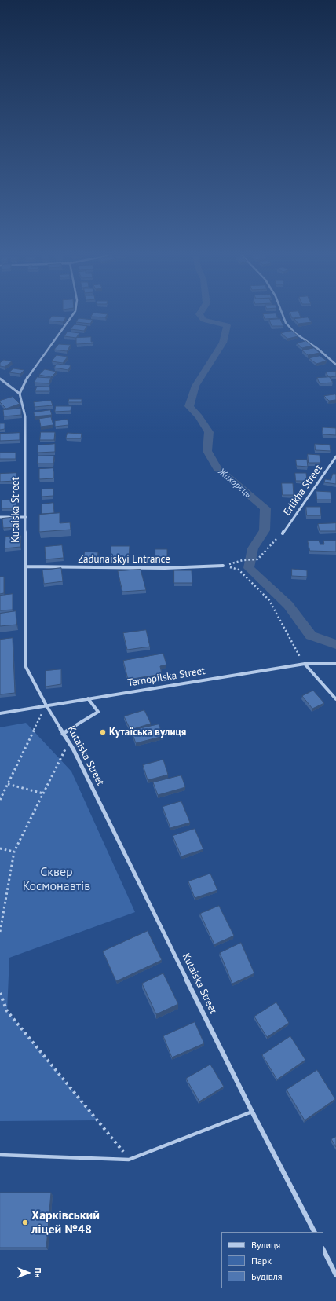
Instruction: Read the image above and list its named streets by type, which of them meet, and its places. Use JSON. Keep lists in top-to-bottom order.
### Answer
{
  "streets": {
    "street": [
      "Erlikha Street",
      "Kutaiska Street",
      "Zadunaiskyi Entrance",
      "Ternopilska Street"
    ]
  },
  "crossings": [
    ["Kutaiska Street", "Zadunaiskyi Entrance"],
    ["Kutaiska Street", "Ternopilska Street"]
  ],
  "water": ["Жихорець"],
  "parks": ["Сквер Космонавтів"],
  "places": ["Кутаїська вулиця", "Харківський ліцей №48"],
  "legend": ["Вулиця", "Парк", "Будівля"],
  "north": "right"
}
